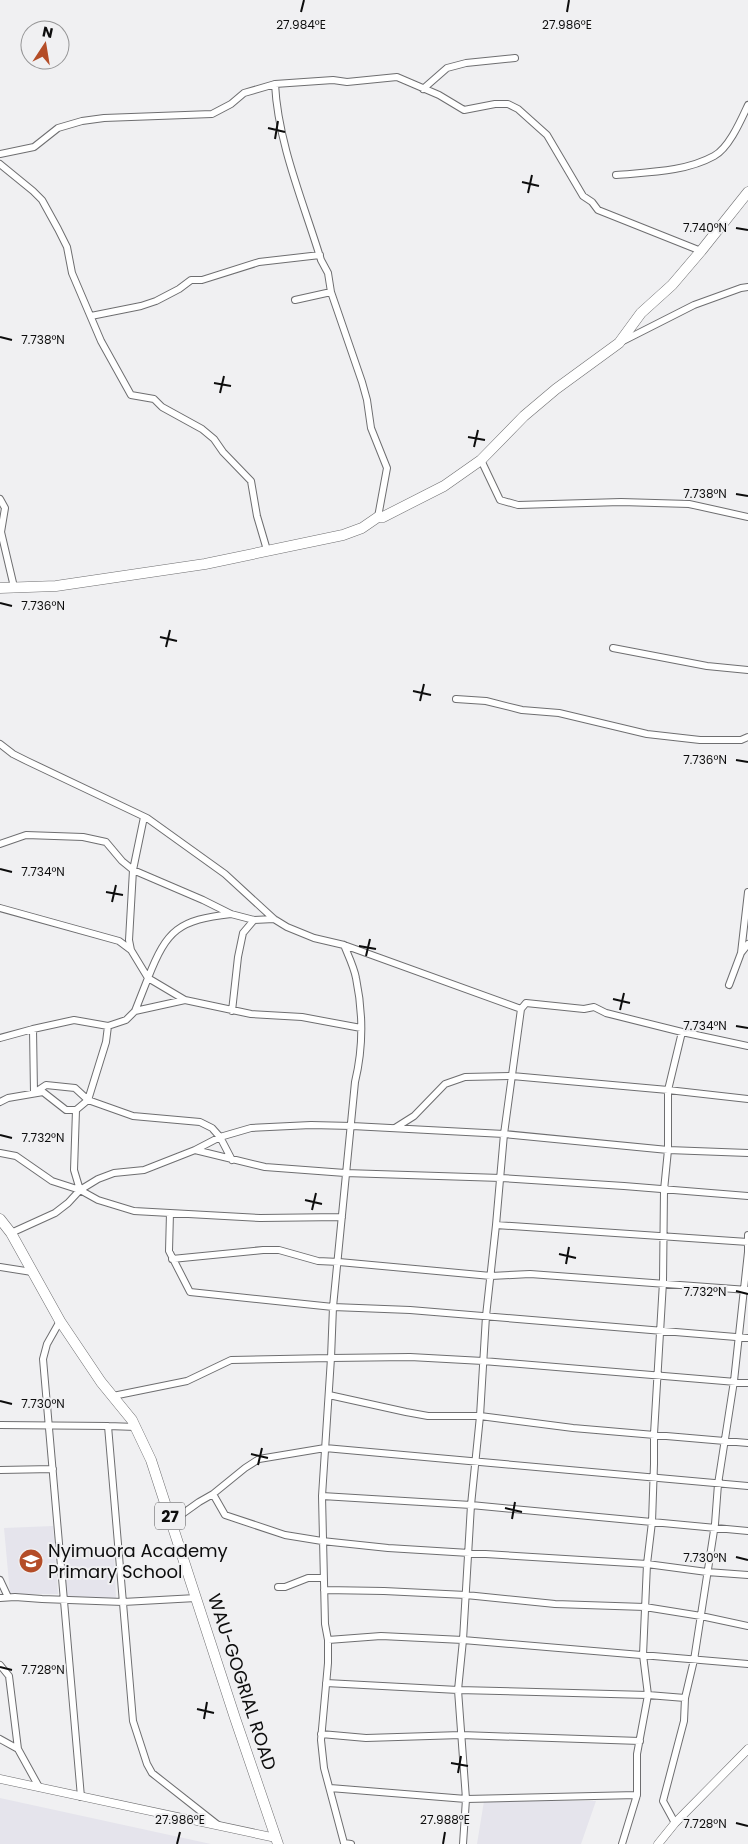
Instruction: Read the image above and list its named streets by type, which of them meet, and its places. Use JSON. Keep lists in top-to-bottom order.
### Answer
{
  "streets": {
    "main road": ["27", "WAU-GOGRIAL ROAD"]
  },
  "places": {
    "school or university": ["Nyimuora Academy Primary School"]
  },
  "north": "top",
  "coordinates": [
    "27.984°E",
    "27.986°E",
    "7.740°N",
    "7.738°N",
    "7.736°N",
    "7.734°N",
    "7.732°N",
    "7.730°N",
    "7.728°N",
    "27.988°E"
  ]
}
